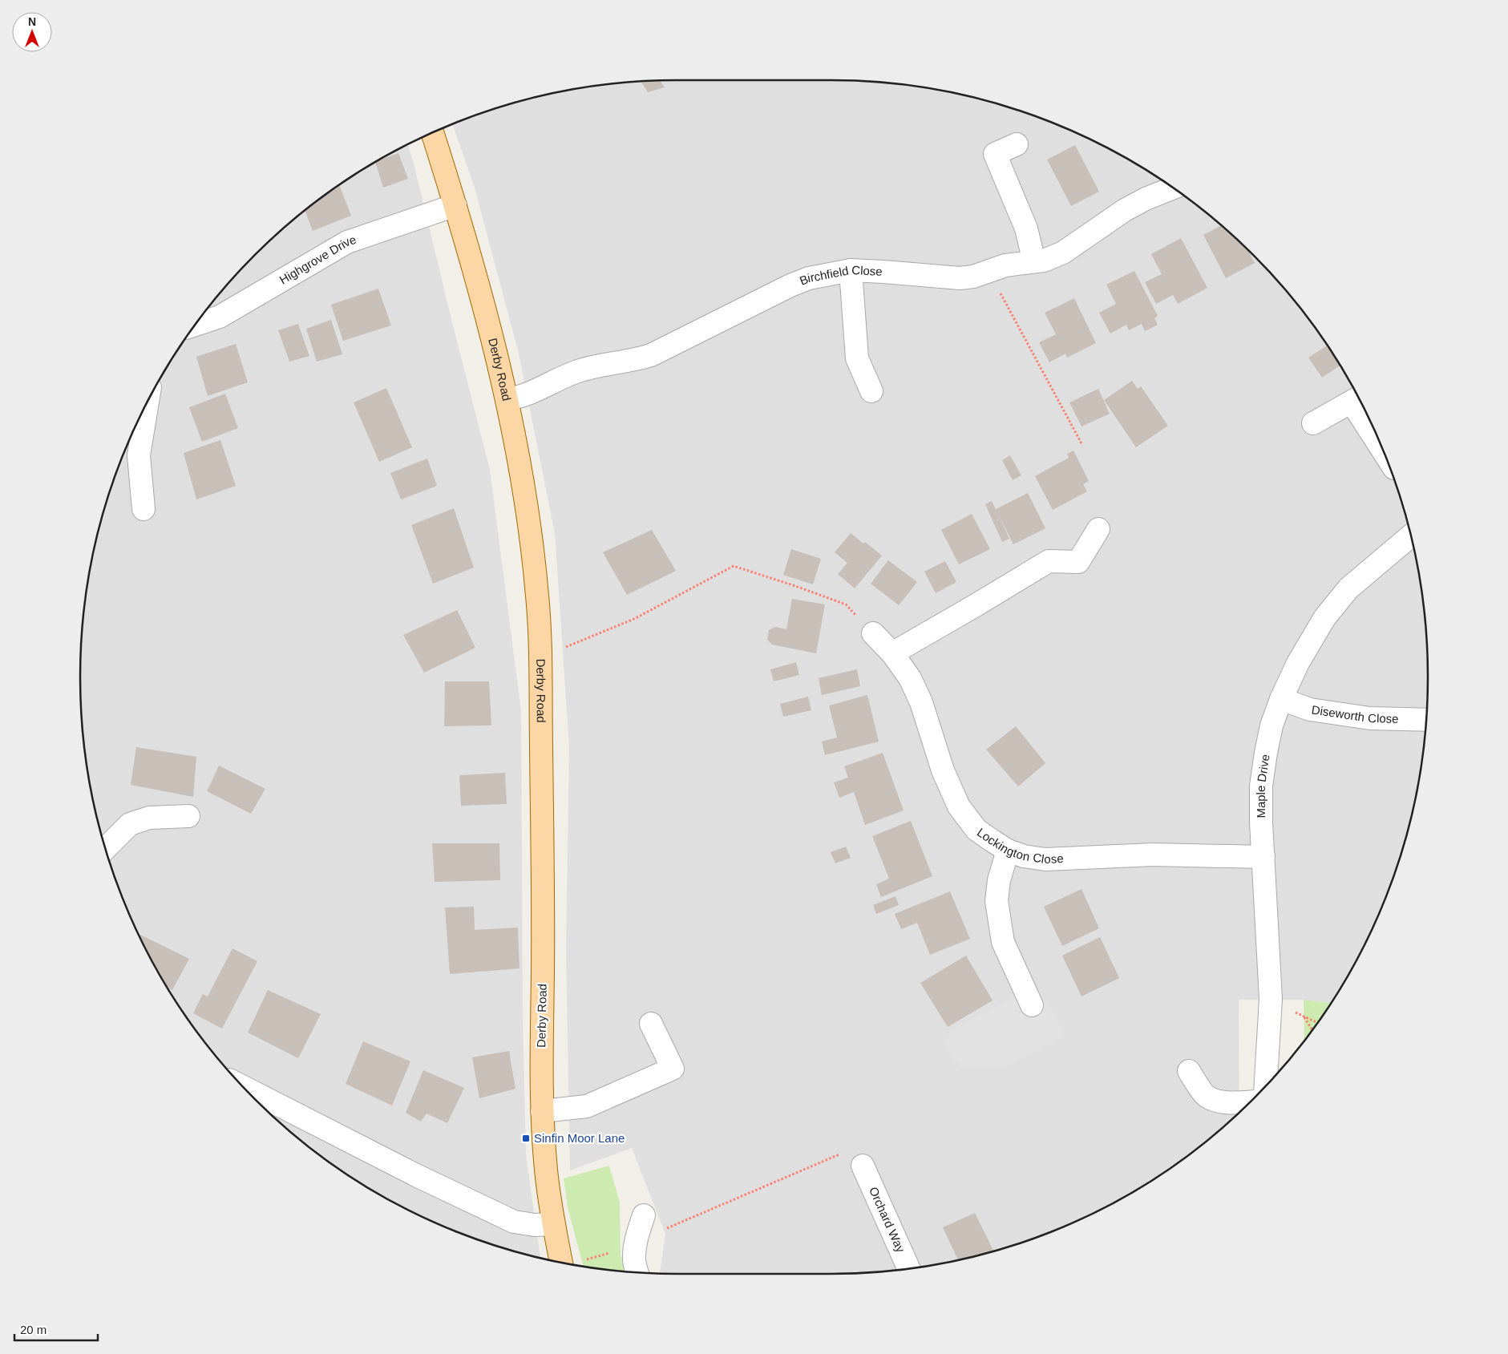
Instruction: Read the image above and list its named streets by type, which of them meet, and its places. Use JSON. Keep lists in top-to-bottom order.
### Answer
{
  "streets": {
    "main road": ["Derby Road"],
    "street": [
      "Highgrove Drive",
      "Birchfield Close",
      "Diseworth Close",
      "Maple Drive",
      "Lockington Close",
      "Orchard Way"
    ]
  },
  "crossings": [
    ["Highgrove Drive", "Derby Road"],
    ["Birchfield Close", "Derby Road"],
    ["Diseworth Close", "Maple Drive"],
    ["Maple Drive", "Lockington Close"]
  ],
  "places": {
    "transit": ["Sinfin Moor Lane"]
  },
  "scale_bar": "20 m",
  "north": "top"
}
